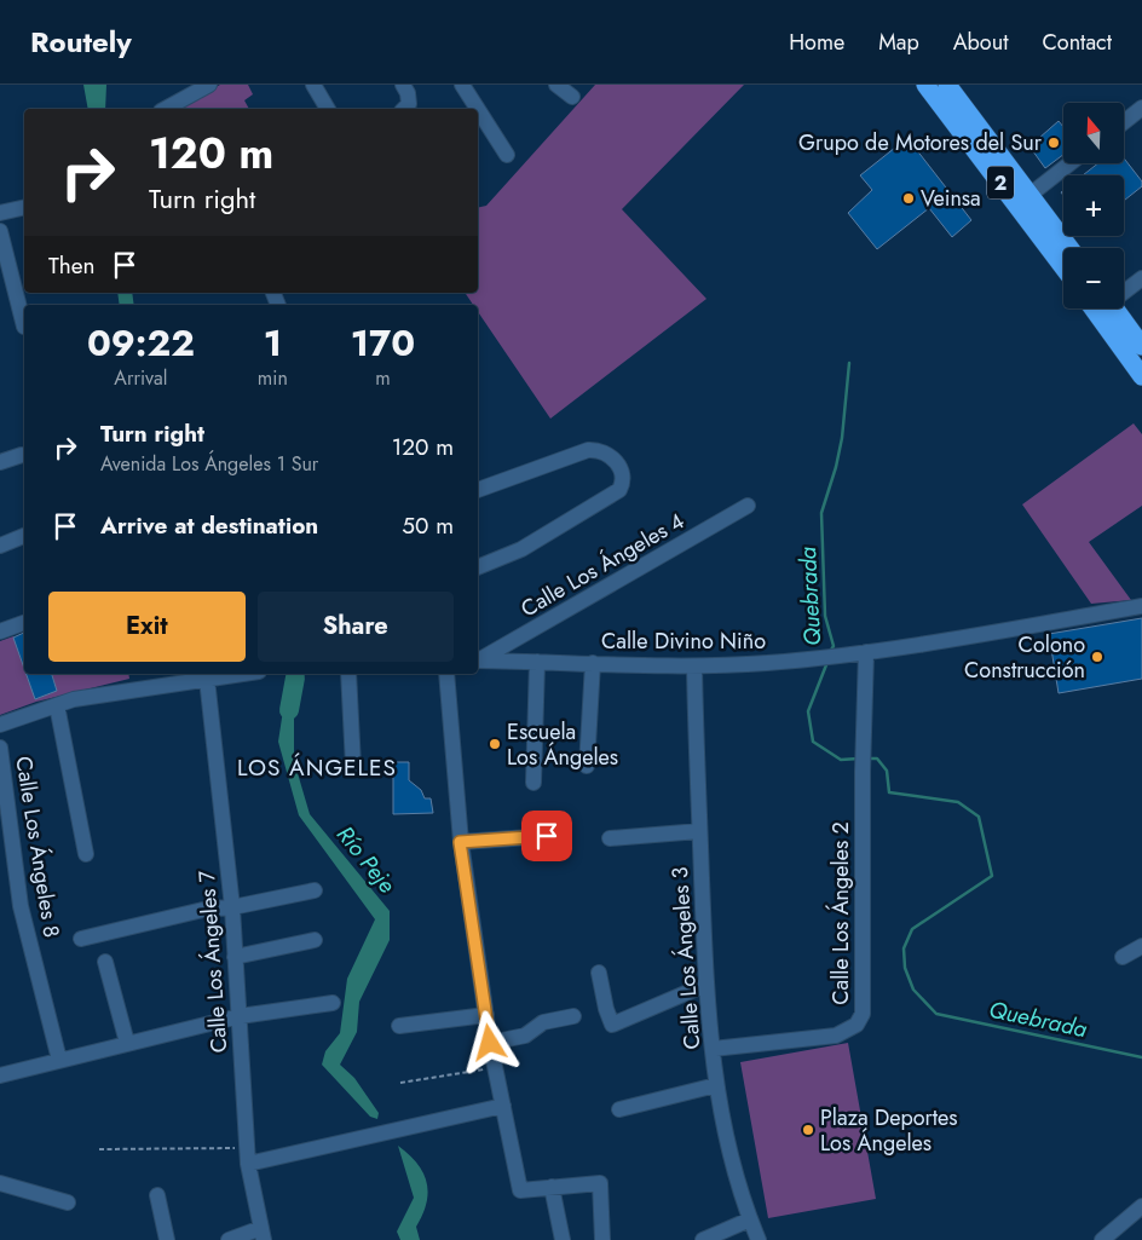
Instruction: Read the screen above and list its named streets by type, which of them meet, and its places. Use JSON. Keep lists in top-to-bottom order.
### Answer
{
  "streets": {
    "highway": ["2"],
    "street": [
      "Calle Los Ángeles 4",
      "Calle Divino Niño",
      "Calle Los Ángeles 8",
      "Calle Los Ángeles 2",
      "Calle Los Ángeles 3",
      "Calle Los Ángeles 7"
    ]
  },
  "crossings": [
    ["Calle Divino Niño", "Calle Los Ángeles 2"],
    ["Calle Divino Niño", "Calle Los Ángeles 3"],
    ["Calle Los Ángeles 2", "Calle Los Ángeles 3"]
  ],
  "districts": ["LOS ÁNGELES"],
  "water": ["Quebrada", "Río Peje"],
  "places": [
    "Grupo de Motores del Sur",
    "Veinsa",
    "Colono Construcción",
    "Escuela Los Ángeles",
    "Plaza Deportes Los Ángeles"
  ],
  "north": "top",
  "page": {
    "header": "Routely",
    "nav": [
      "Home",
      "Map",
      "About",
      "Contact"
    ],
    "map_buttons": ["+", "−"],
    "turn": ["120 m", "Turn right"],
    "then": "Then",
    "eta": [
      "09:22",
      "Arrival",
      "1",
      "min",
      "170",
      "m"
    ],
    "list": [
      {
        "name": "Turn right",
        "note": "Avenida Los Ángeles 1 Sur",
        "value": "120 m"
      },
      {
        "name": "Arrive at destination",
        "value": "50 m"
      }
    ],
    "buttons": ["Exit", "Share"]
  }
}
